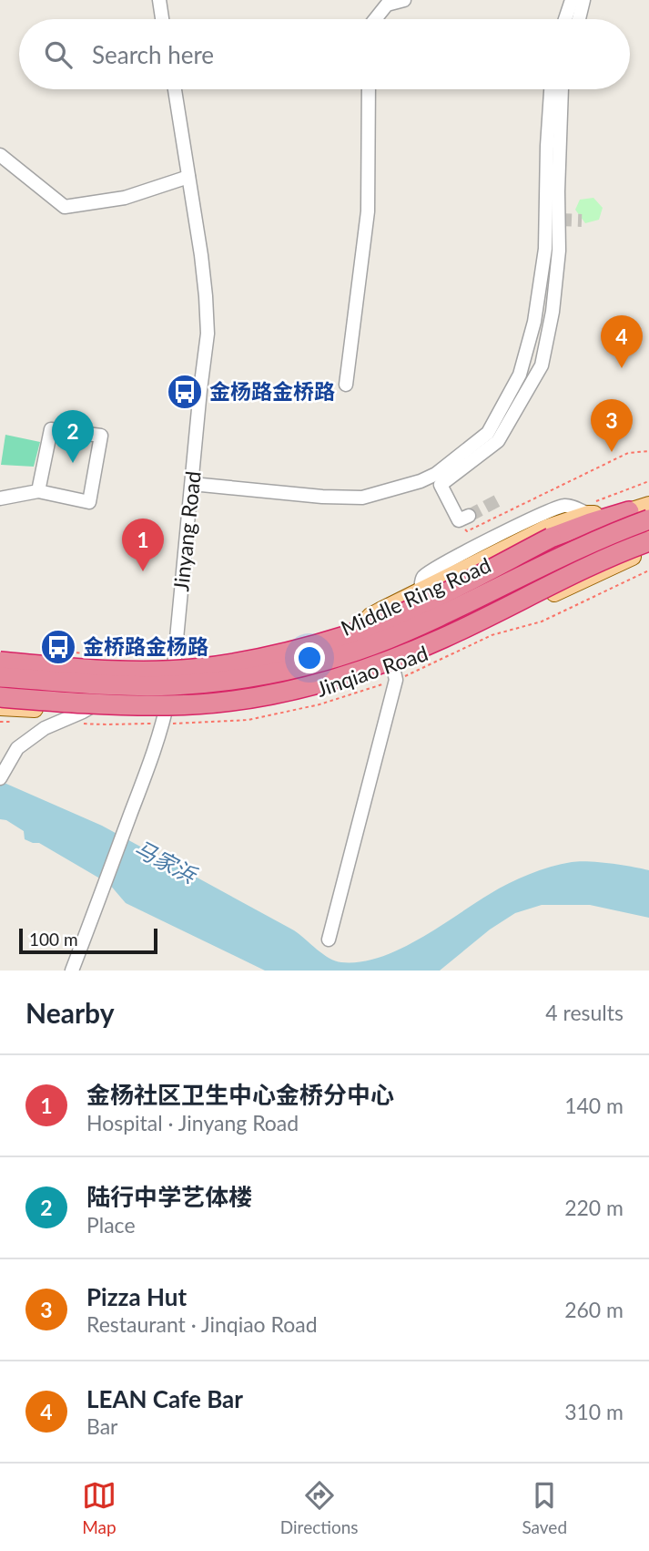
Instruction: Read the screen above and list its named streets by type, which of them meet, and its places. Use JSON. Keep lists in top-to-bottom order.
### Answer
{
  "streets": {
    "highway": ["Middle Ring Road"],
    "main road": ["Jinqiao Road"],
    "street": ["Jinyang Road"]
  },
  "crossings": [
    ["Jinyang Road", "Jinqiao Road"],
    ["Middle Ring Road", "Jinqiao Road"]
  ],
  "water": ["马家浜"],
  "places": {
    "bus stop": ["金杨路金桥路", "金桥路金杨路"]
  },
  "scale_bar": "100 m",
  "page": {
    "search": "Search here",
    "pins": [
      "4",
      "3",
      "2",
      "1"
    ],
    "scale": "100 m",
    "heading": ["Nearby", "4 results"],
    "list": [
      {
        "mark": "1",
        "name": "金杨社区卫生中心金桥分中心",
        "note": "Hospital · Jinyang Road",
        "value": "140 m"
      },
      {
        "mark": "2",
        "name": "陆行中学艺体楼",
        "note": "Place",
        "value": "220 m"
      },
      {
        "mark": "3",
        "name": "Pizza Hut",
        "note": "Restaurant · Jinqiao Road",
        "value": "260 m"
      },
      {
        "mark": "4",
        "name": "LEAN Cafe Bar",
        "note": "Bar",
        "value": "310 m"
      }
    ],
    "nav": ["Map", "Directions", "Saved"]
  }
}
